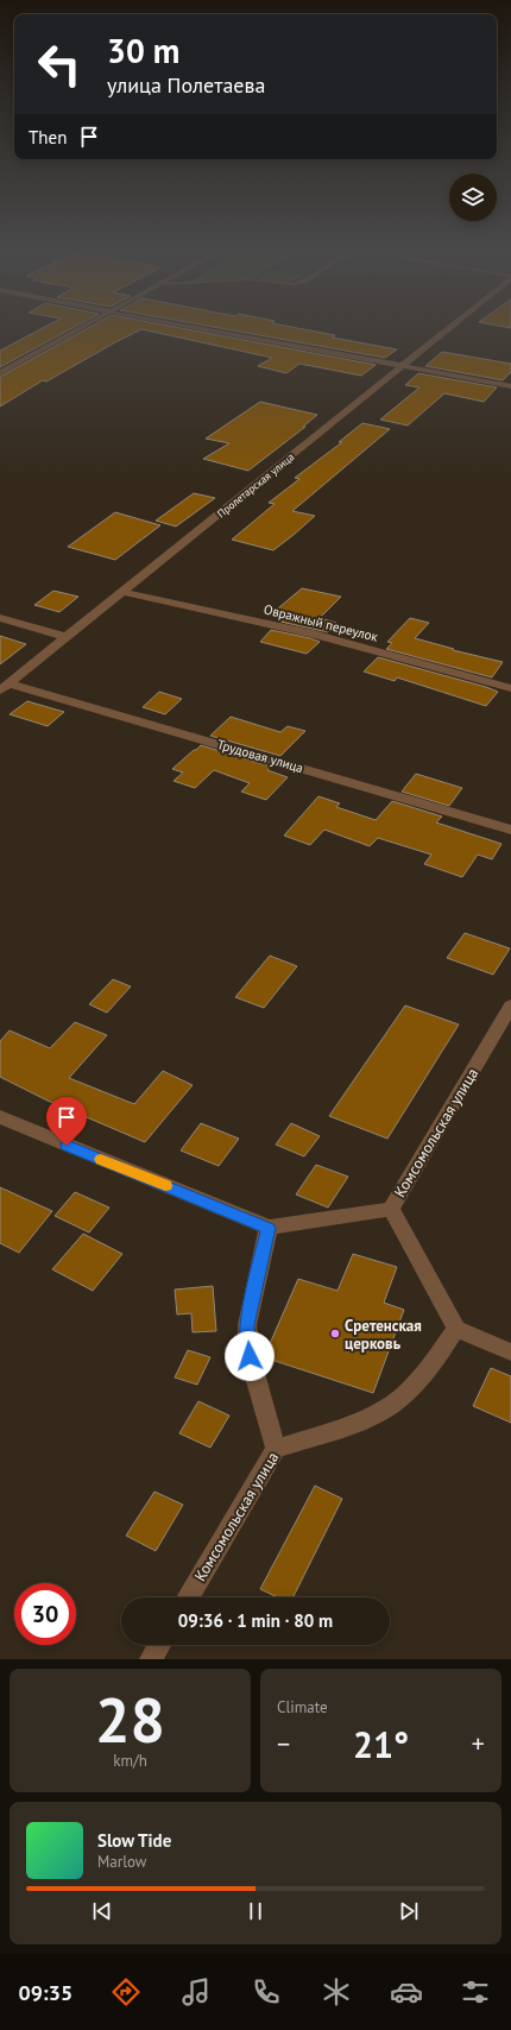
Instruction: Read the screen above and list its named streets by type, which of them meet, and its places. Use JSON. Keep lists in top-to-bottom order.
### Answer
{
  "streets": {
    "street": [
      "Пролетарская улица",
      "Овражный переулок",
      "Трудовая улица",
      "Комсомольская улица"
    ]
  },
  "crossings": [
    ["Пролетарская улица", "Овражный переулок"],
    ["Пролетарская улица", "Трудовая улица"]
  ],
  "places": ["Сретенская церковь"],
  "page": {
    "turn": ["30 m", "улица Полетаева"],
    "then": "Then",
    "limit": "30",
    "trip": "09:36 · 1 min · 80 m",
    "tile": [
      ["28", "km/h"],
      "Climate"
    ],
    "heat": ["−", "21°", "+"],
    "song": ["Slow Tide", "Marlow"],
    "tabs": "09:35"
  }
}
